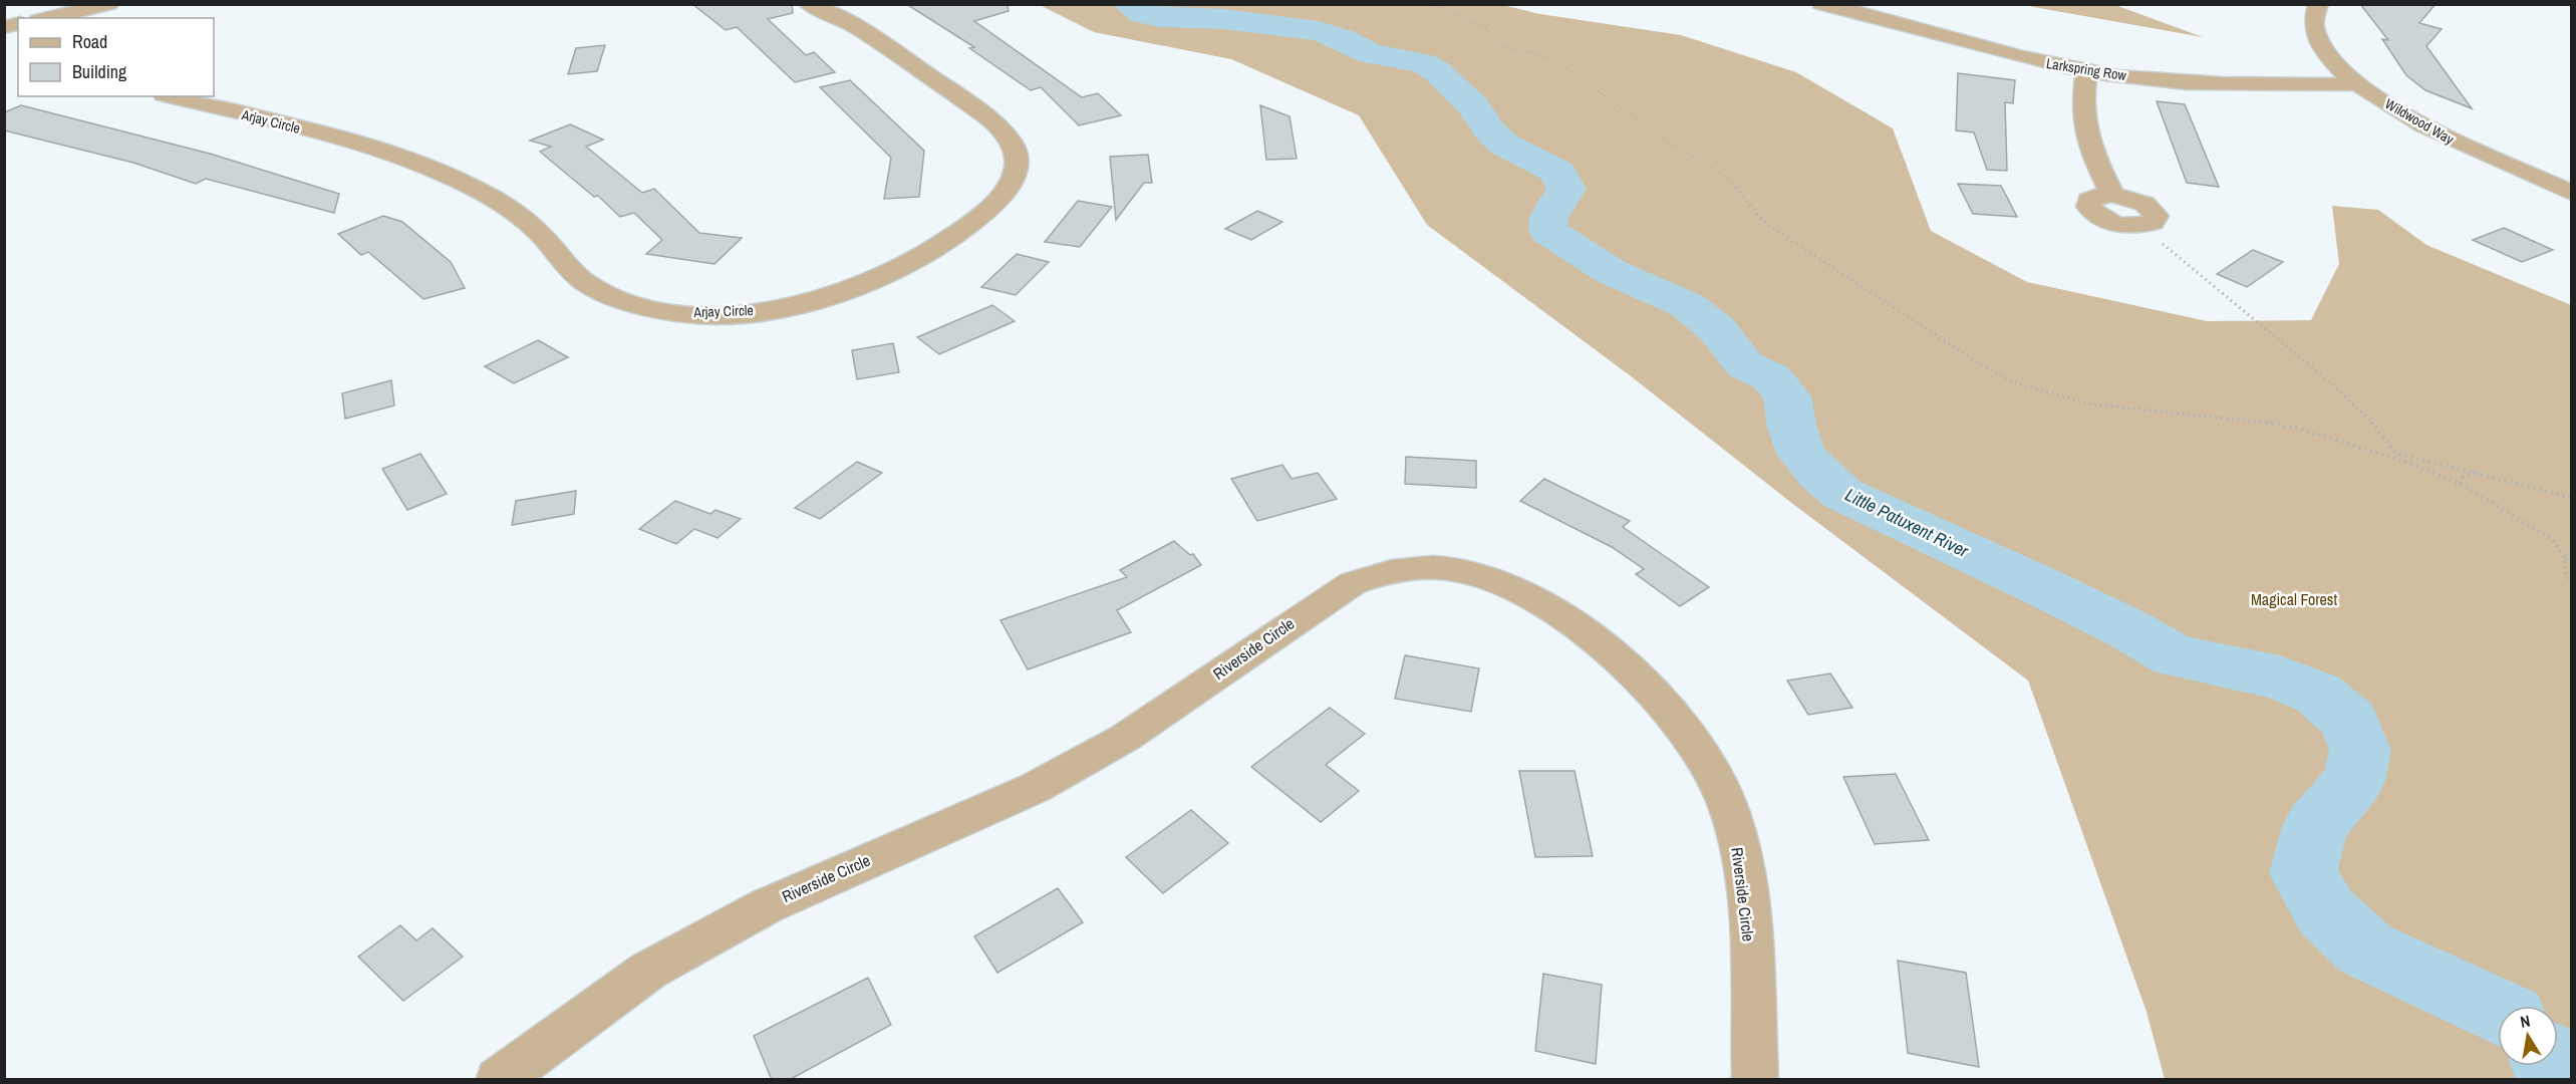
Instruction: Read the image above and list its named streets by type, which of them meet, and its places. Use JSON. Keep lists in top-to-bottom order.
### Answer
{
  "streets": {
    "street": [
      "Larkspring Row",
      "Arjay Circle",
      "Wildwood Way",
      "Riverside Circle"
    ]
  },
  "crossings": [
    ["Larkspring Row", "Wildwood Way"]
  ],
  "water": ["Little Patuxent River"],
  "parks": ["Magical Forest"],
  "legend": ["Road", "Building"],
  "north": "top"
}
